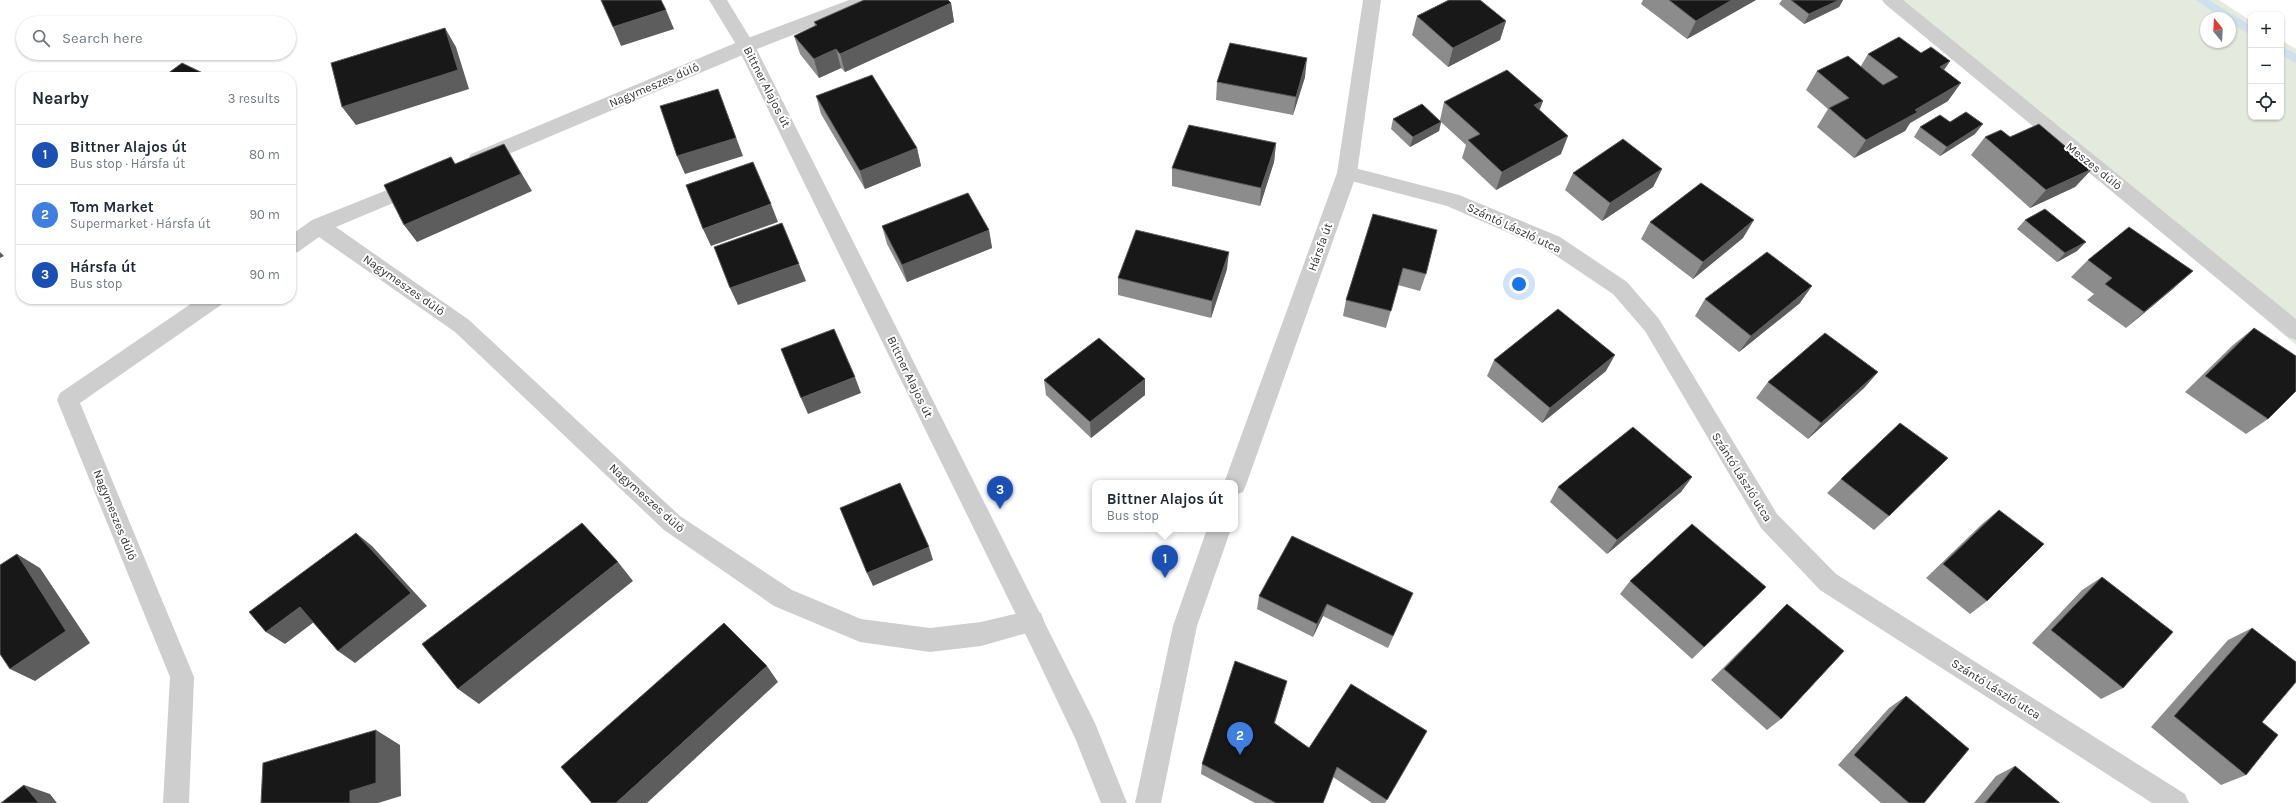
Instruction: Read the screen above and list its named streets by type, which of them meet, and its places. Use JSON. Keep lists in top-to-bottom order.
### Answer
{
  "streets": {
    "street": [
      "Nagymeszes dűlő",
      "Bittner Alajos út",
      "Meszes dűlő",
      "Szántó László utca",
      "Hársfa út"
    ]
  },
  "crossings": [
    ["Nagymeszes dűlő", "Bittner Alajos út"],
    ["Szántó László utca", "Hársfa út"]
  ],
  "north": "top",
  "page": {
    "map_buttons": ["+", "−"],
    "search": "Search here",
    "heading": ["Nearby", "3 results"],
    "list": [
      {
        "mark": "1",
        "name": "Bittner Alajos út",
        "note": "Bus stop · Hársfa út",
        "value": "80 m"
      },
      {
        "mark": "2",
        "name": "Tom Market",
        "note": "Supermarket · Hársfa út",
        "value": "90 m"
      },
      {
        "mark": "3",
        "name": "Hársfa út",
        "note": "Bus stop",
        "value": "90 m"
      }
    ],
    "pins": ["3", "1", "2"],
    "popup": ["Bittner Alajos út", "Bus stop"]
  }
}
